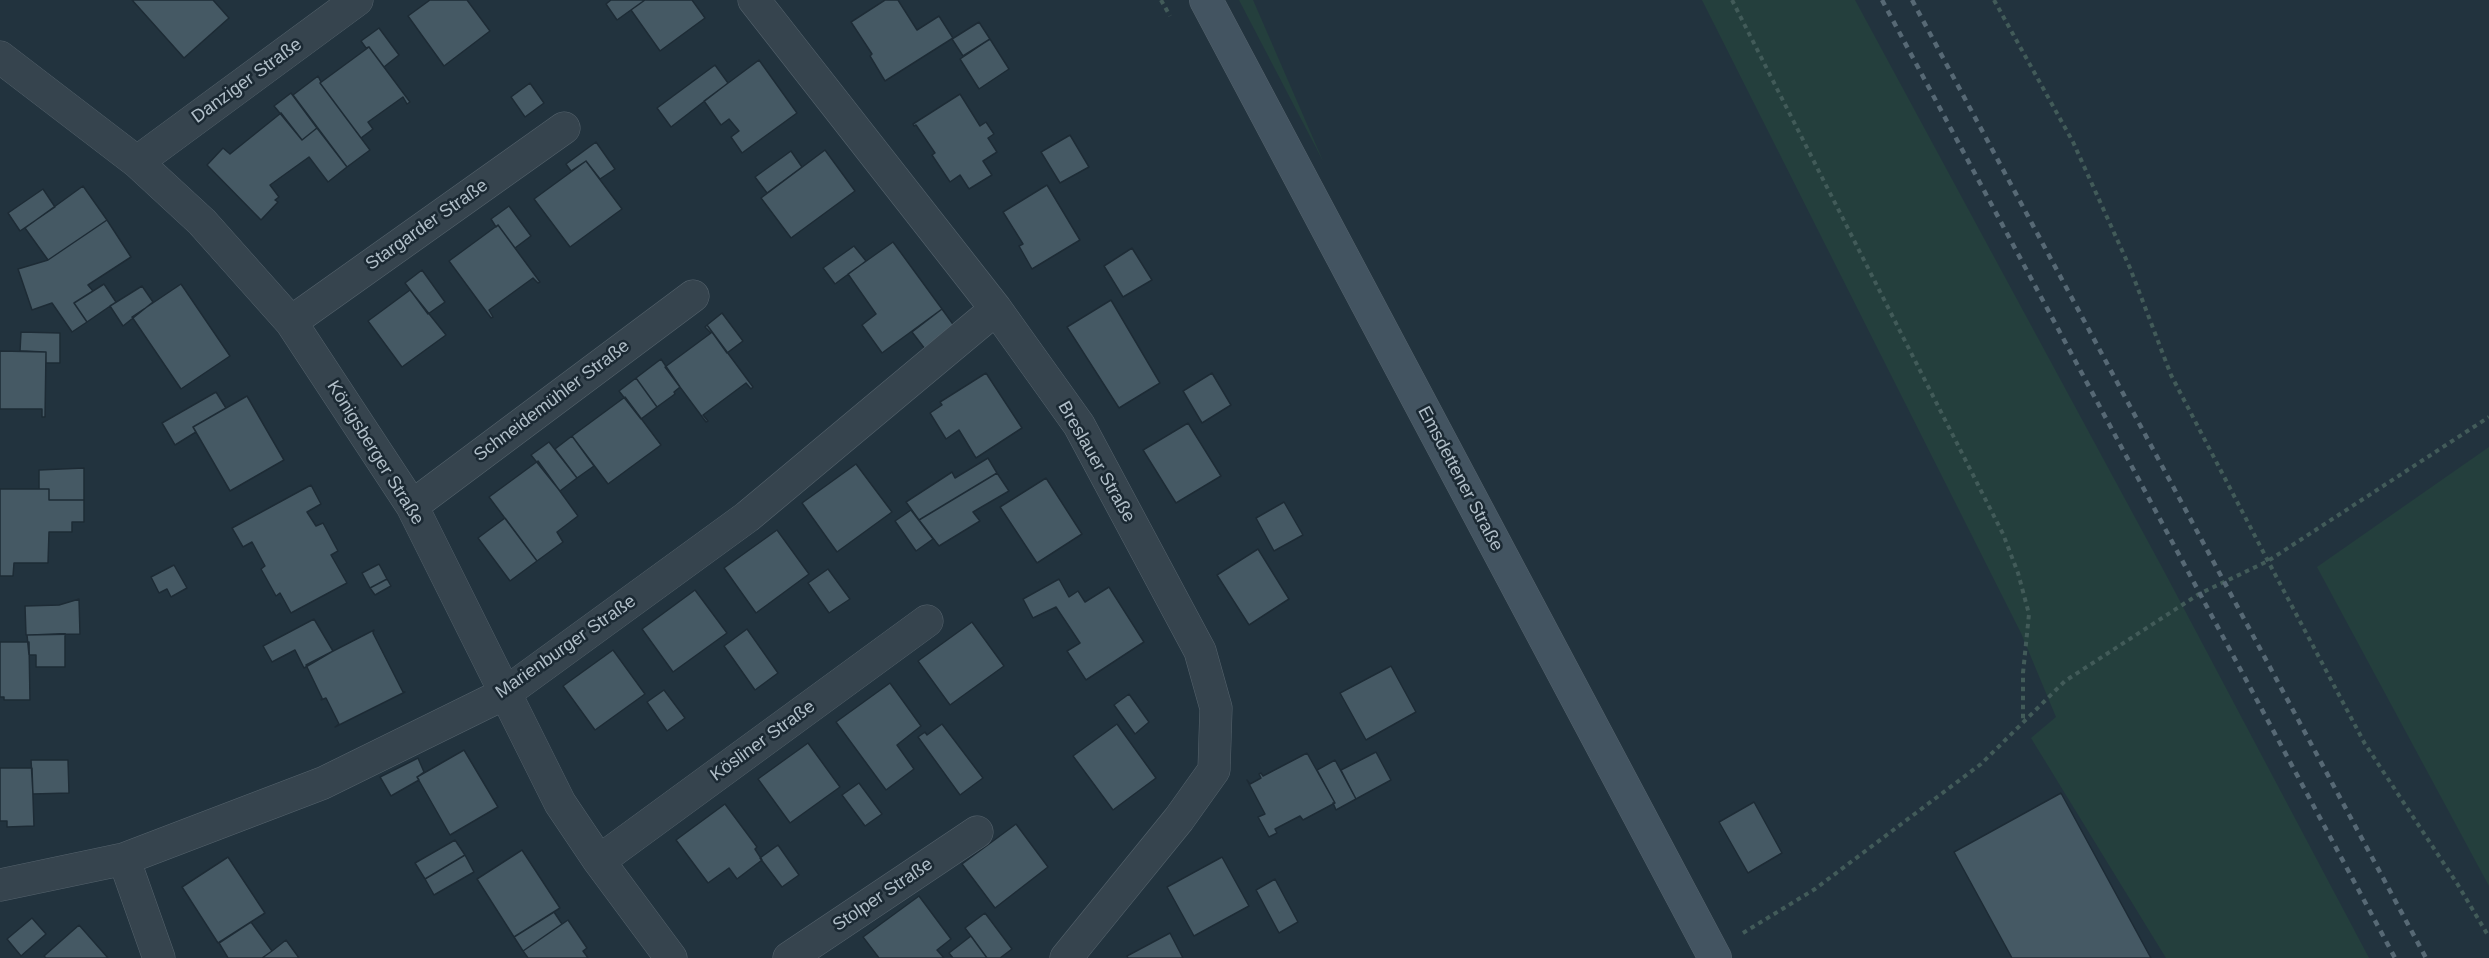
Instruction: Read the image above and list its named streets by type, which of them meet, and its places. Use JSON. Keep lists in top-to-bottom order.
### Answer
{
  "streets": {
    "street": [
      "Danziger Straße",
      "Stargarder Straße",
      "Schneidemühler Straße",
      "Königsberger Straße",
      "Breslauer Straße",
      "Emsdettener Straße",
      "Marienburger Straße",
      "Kösliner Straße",
      "Stolper Straße"
    ]
  },
  "crossings": [
    ["Danziger Straße", "Königsberger Straße"],
    ["Stargarder Straße", "Königsberger Straße"],
    ["Schneidemühler Straße", "Königsberger Straße"],
    ["Königsberger Straße", "Marienburger Straße"],
    ["Königsberger Straße", "Kösliner Straße"],
    ["Breslauer Straße", "Marienburger Straße"]
  ]
}
